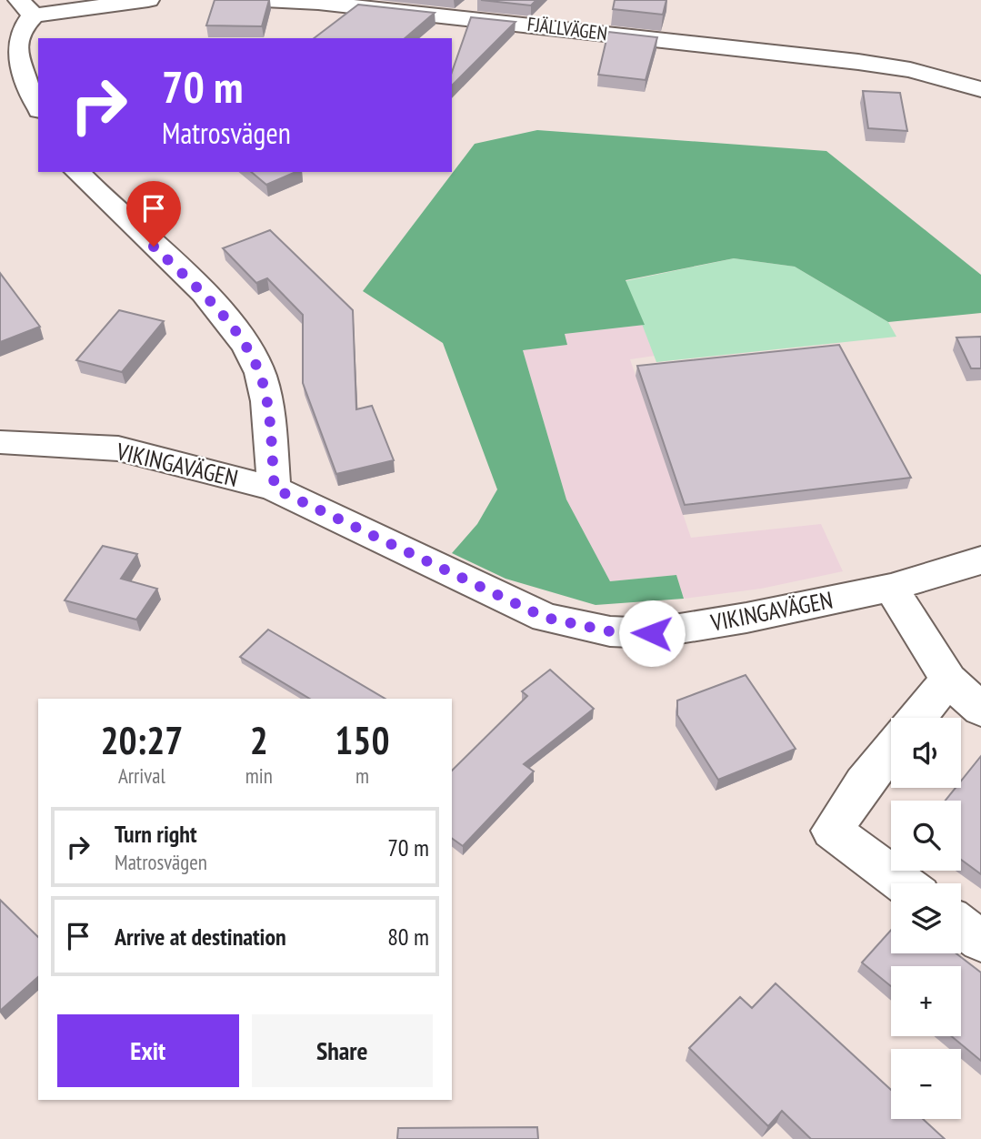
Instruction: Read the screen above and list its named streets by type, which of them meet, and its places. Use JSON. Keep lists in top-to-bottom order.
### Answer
{
  "streets": {
    "street": ["FJÄLLVÄGEN", "VIKINGAVÄGEN"]
  },
  "page": {
    "turn": ["70 m", "Matrosvägen"],
    "eta": [
      "20:27",
      "Arrival",
      "2",
      "min",
      "150",
      "m"
    ],
    "map_buttons": ["+", "−"],
    "list": [
      {
        "name": "Turn right",
        "note": "Matrosvägen",
        "value": "70 m"
      },
      {
        "name": "Arrive at destination",
        "value": "80 m"
      }
    ],
    "buttons": ["Exit", "Share"]
  }
}
